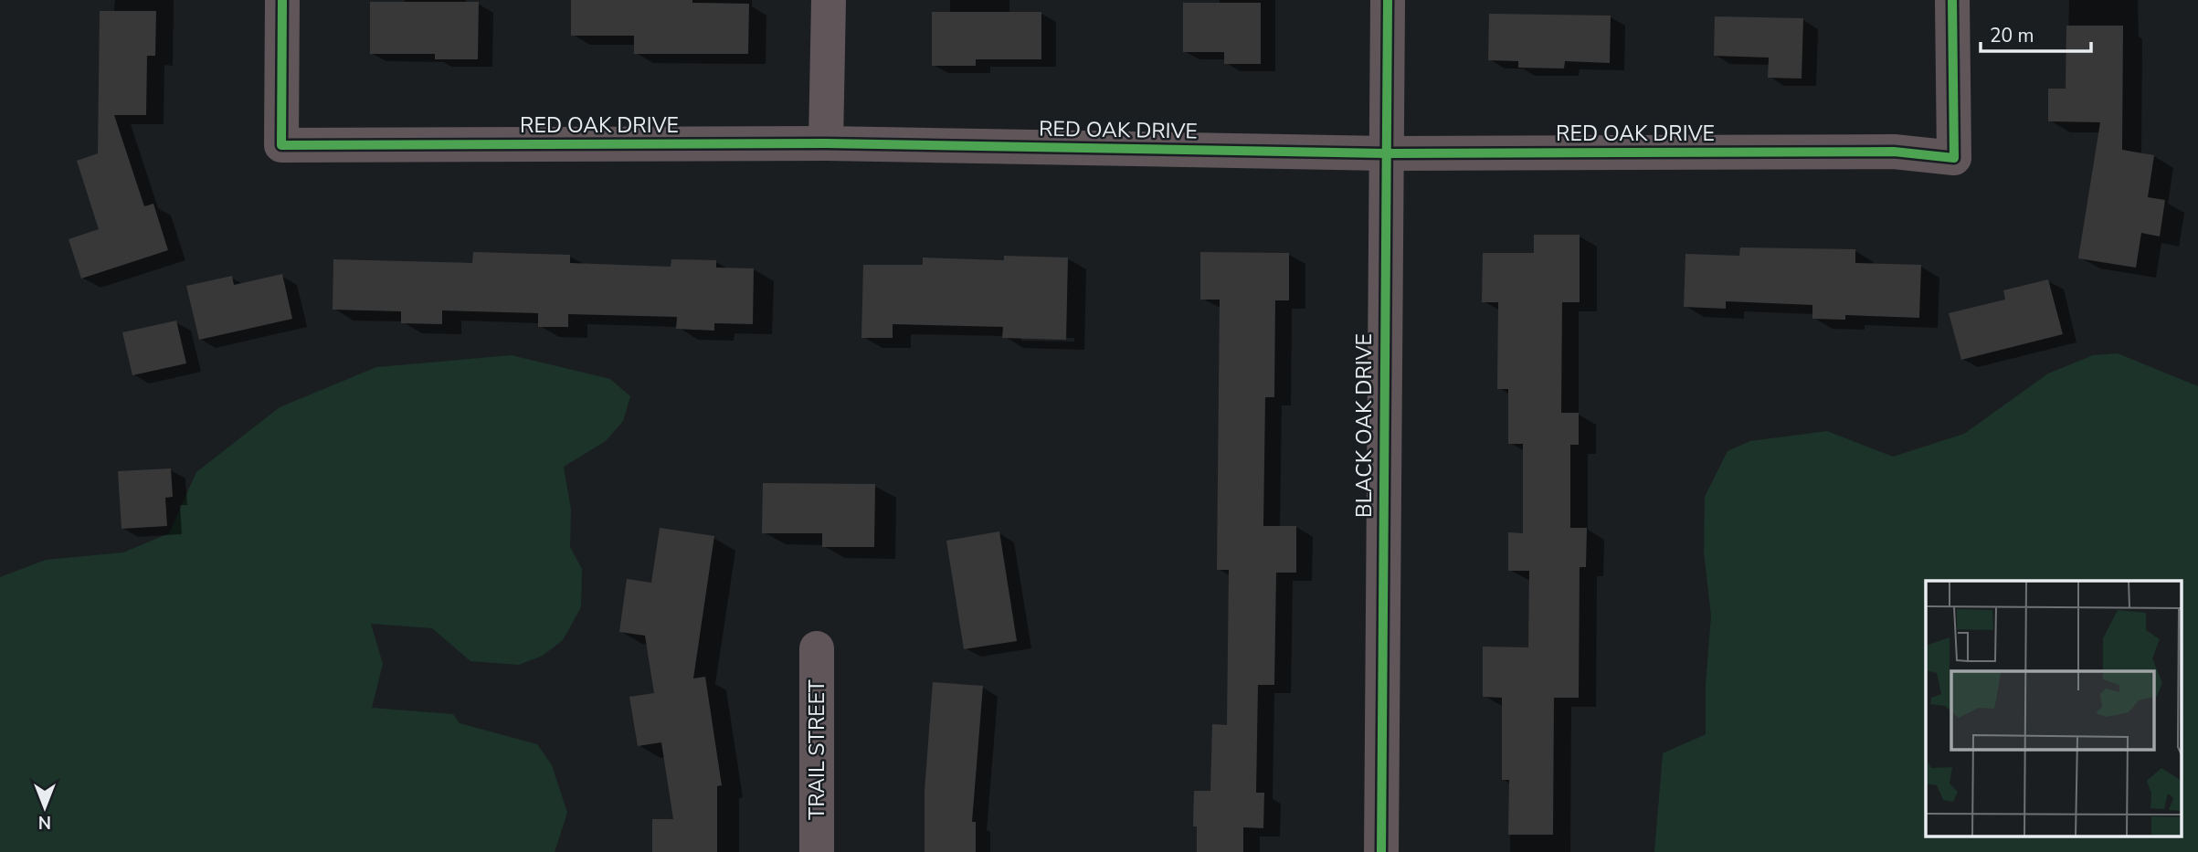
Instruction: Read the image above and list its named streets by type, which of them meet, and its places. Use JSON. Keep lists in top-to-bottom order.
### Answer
{
  "streets": {
    "street": ["RED OAK DRIVE", "BLACK OAK DRIVE", "TRAIL STREET"]
  },
  "crossings": [
    ["RED OAK DRIVE", "BLACK OAK DRIVE"]
  ],
  "scale_bar": "20 m",
  "north": "bottom"
}
